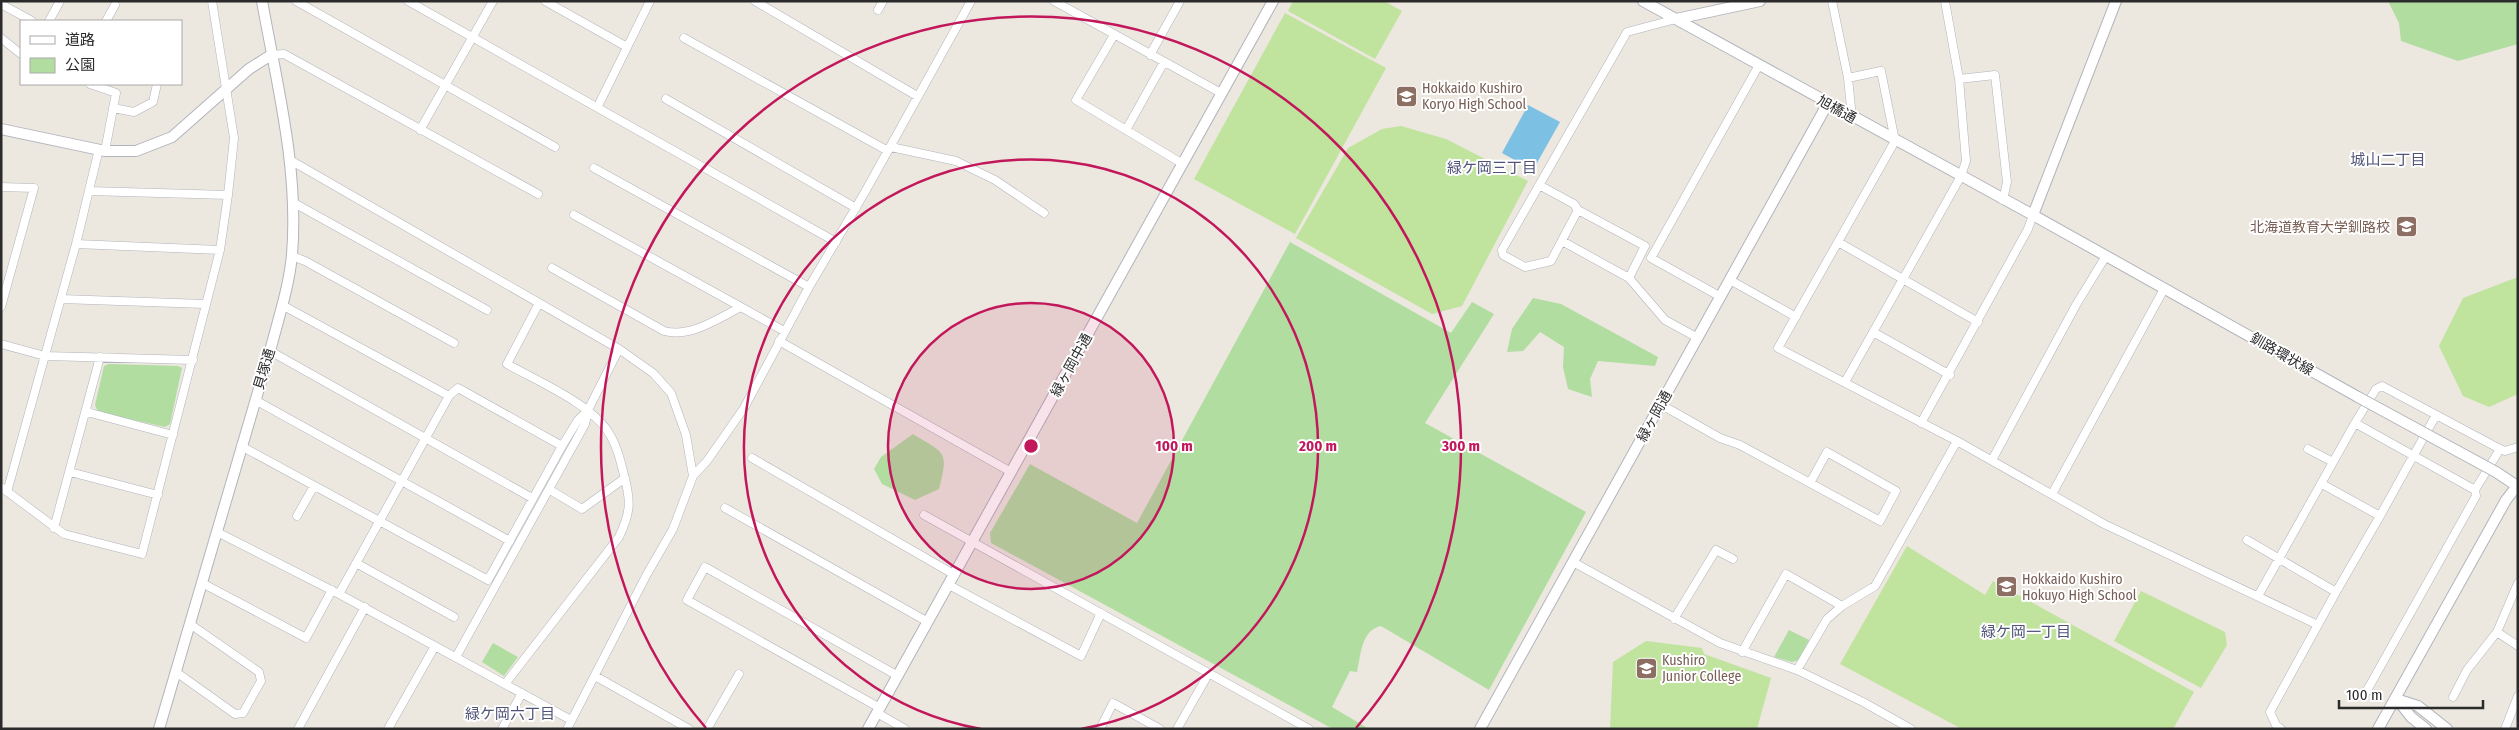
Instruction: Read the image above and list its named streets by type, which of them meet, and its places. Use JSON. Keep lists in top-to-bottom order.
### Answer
{
  "streets": {
    "street": [
      "旭橋通",
      "釧路環状線",
      "緑ヶ岡中通",
      "貝塚通",
      "緑ヶ岡通"
    ]
  },
  "crossings": [
    ["旭橋通", "釧路環状線"],
    ["旭橋通", "緑ヶ岡通"]
  ],
  "districts": [
    "城山二丁目",
    "緑ケ岡三丁目",
    "緑ケ岡一丁目",
    "緑ケ岡六丁目"
  ],
  "places": {
    "school or university": [
      "Hokkaido Kushiro Koryo High School",
      "北海道教育大学釧路校",
      "Hokkaido Kushiro Hokuyo High School",
      "Kushiro Junior College"
    ]
  },
  "legend": ["道路", "公園"],
  "scale_bar": "100 m",
  "rings": ["100 m", "200 m", "300 m"]
}
